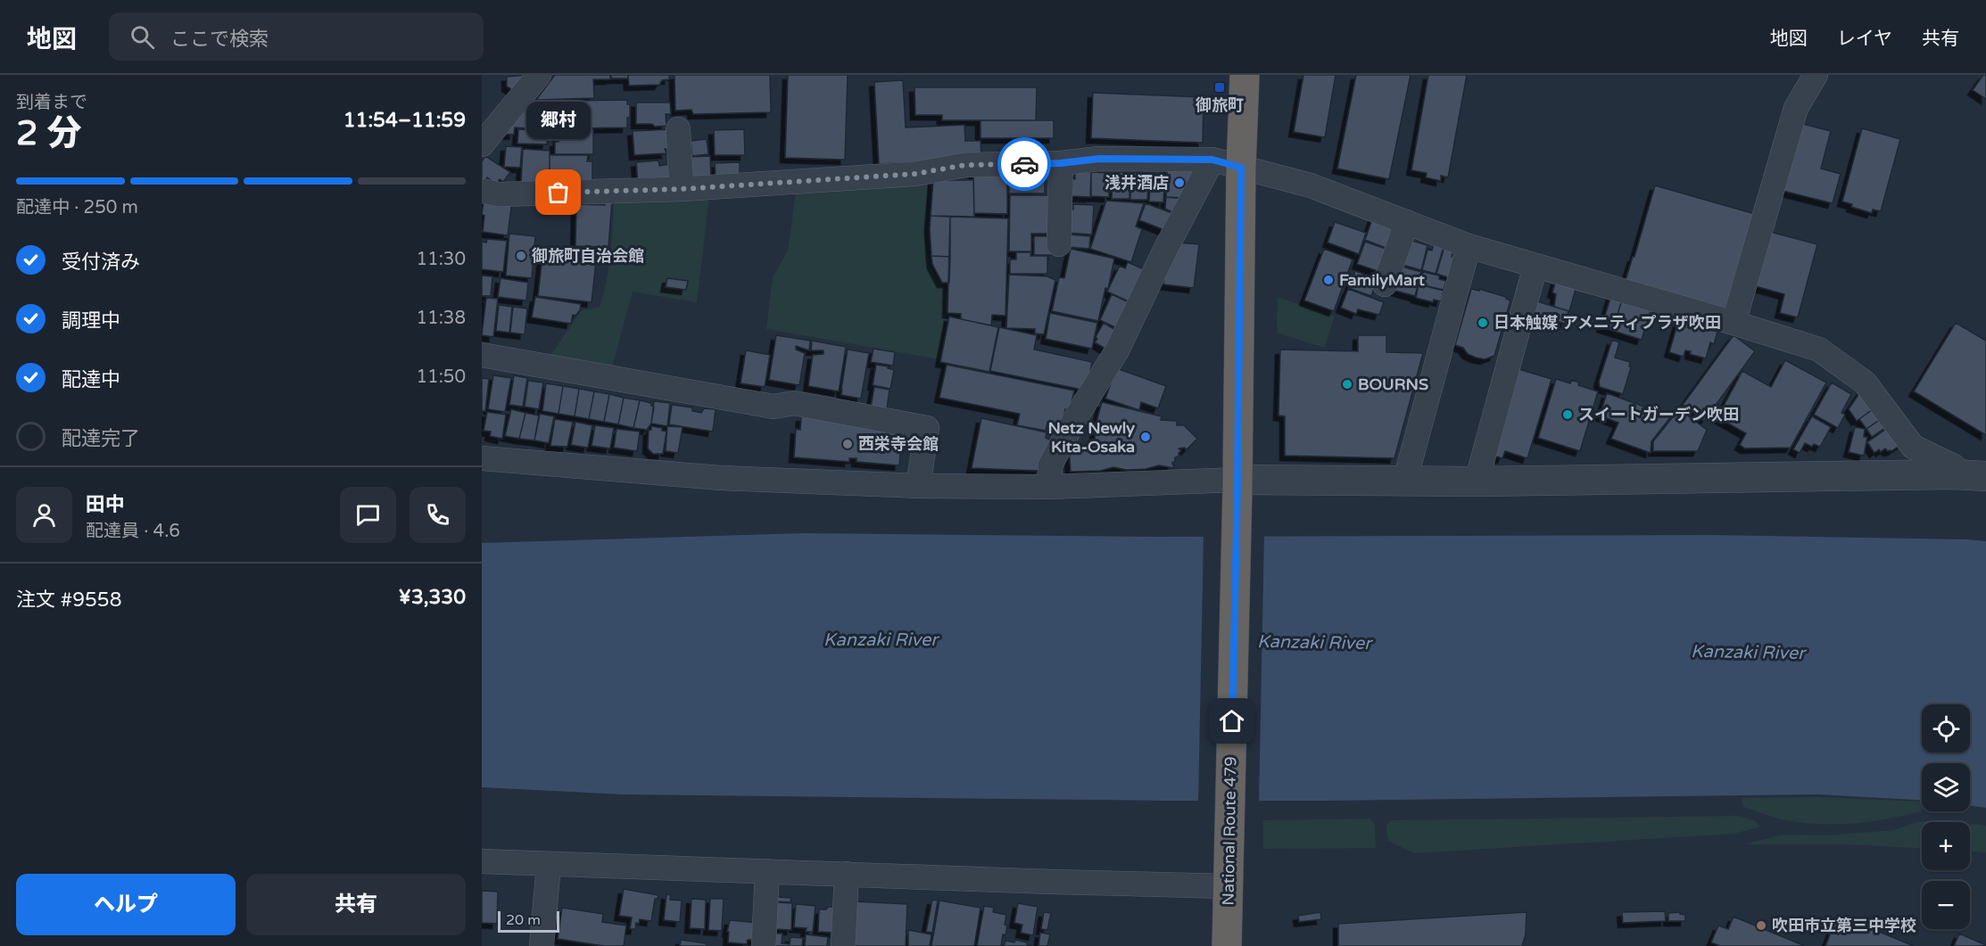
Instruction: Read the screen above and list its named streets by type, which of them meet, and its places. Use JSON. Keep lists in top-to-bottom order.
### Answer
{
  "streets": {
    "highway": ["National Route 479"]
  },
  "water": ["Kanzaki River"],
  "places": {
    "transit": ["御旅町"],
    "other": [
      "浅井酒店",
      "郷村",
      "御旅町自治会館",
      "FamilyMart",
      "日本触媒 アメニティプラザ吹田",
      "BOURNS",
      "スイートガーデン吹田",
      "Netz Newly Kita-Osaka",
      "西栄寺会館",
      "吹田市立第三中学校"
    ]
  },
  "scale_bar": "20 m",
  "page": {
    "header": "地図",
    "search": "ここで検索",
    "nav": ["地図", "レイヤ", "共有"],
    "heading": ["2 分", "到着まで", "11:54–11:59"],
    "panel": [
      "田中",
      "配達員 · 4.6",
      "注文 #9558",
      "¥3,330"
    ],
    "bubble": "郷村",
    "bar": "配達中 · 250 m",
    "list": [
      ["受付済み", "11:30"],
      ["調理中", "11:38"],
      ["配達中", "11:50"],
      "配達完了"
    ],
    "map_buttons": ["+", "−"],
    "buttons": ["ヘルプ", "共有"],
    "scale": "20 m"
  }
}
